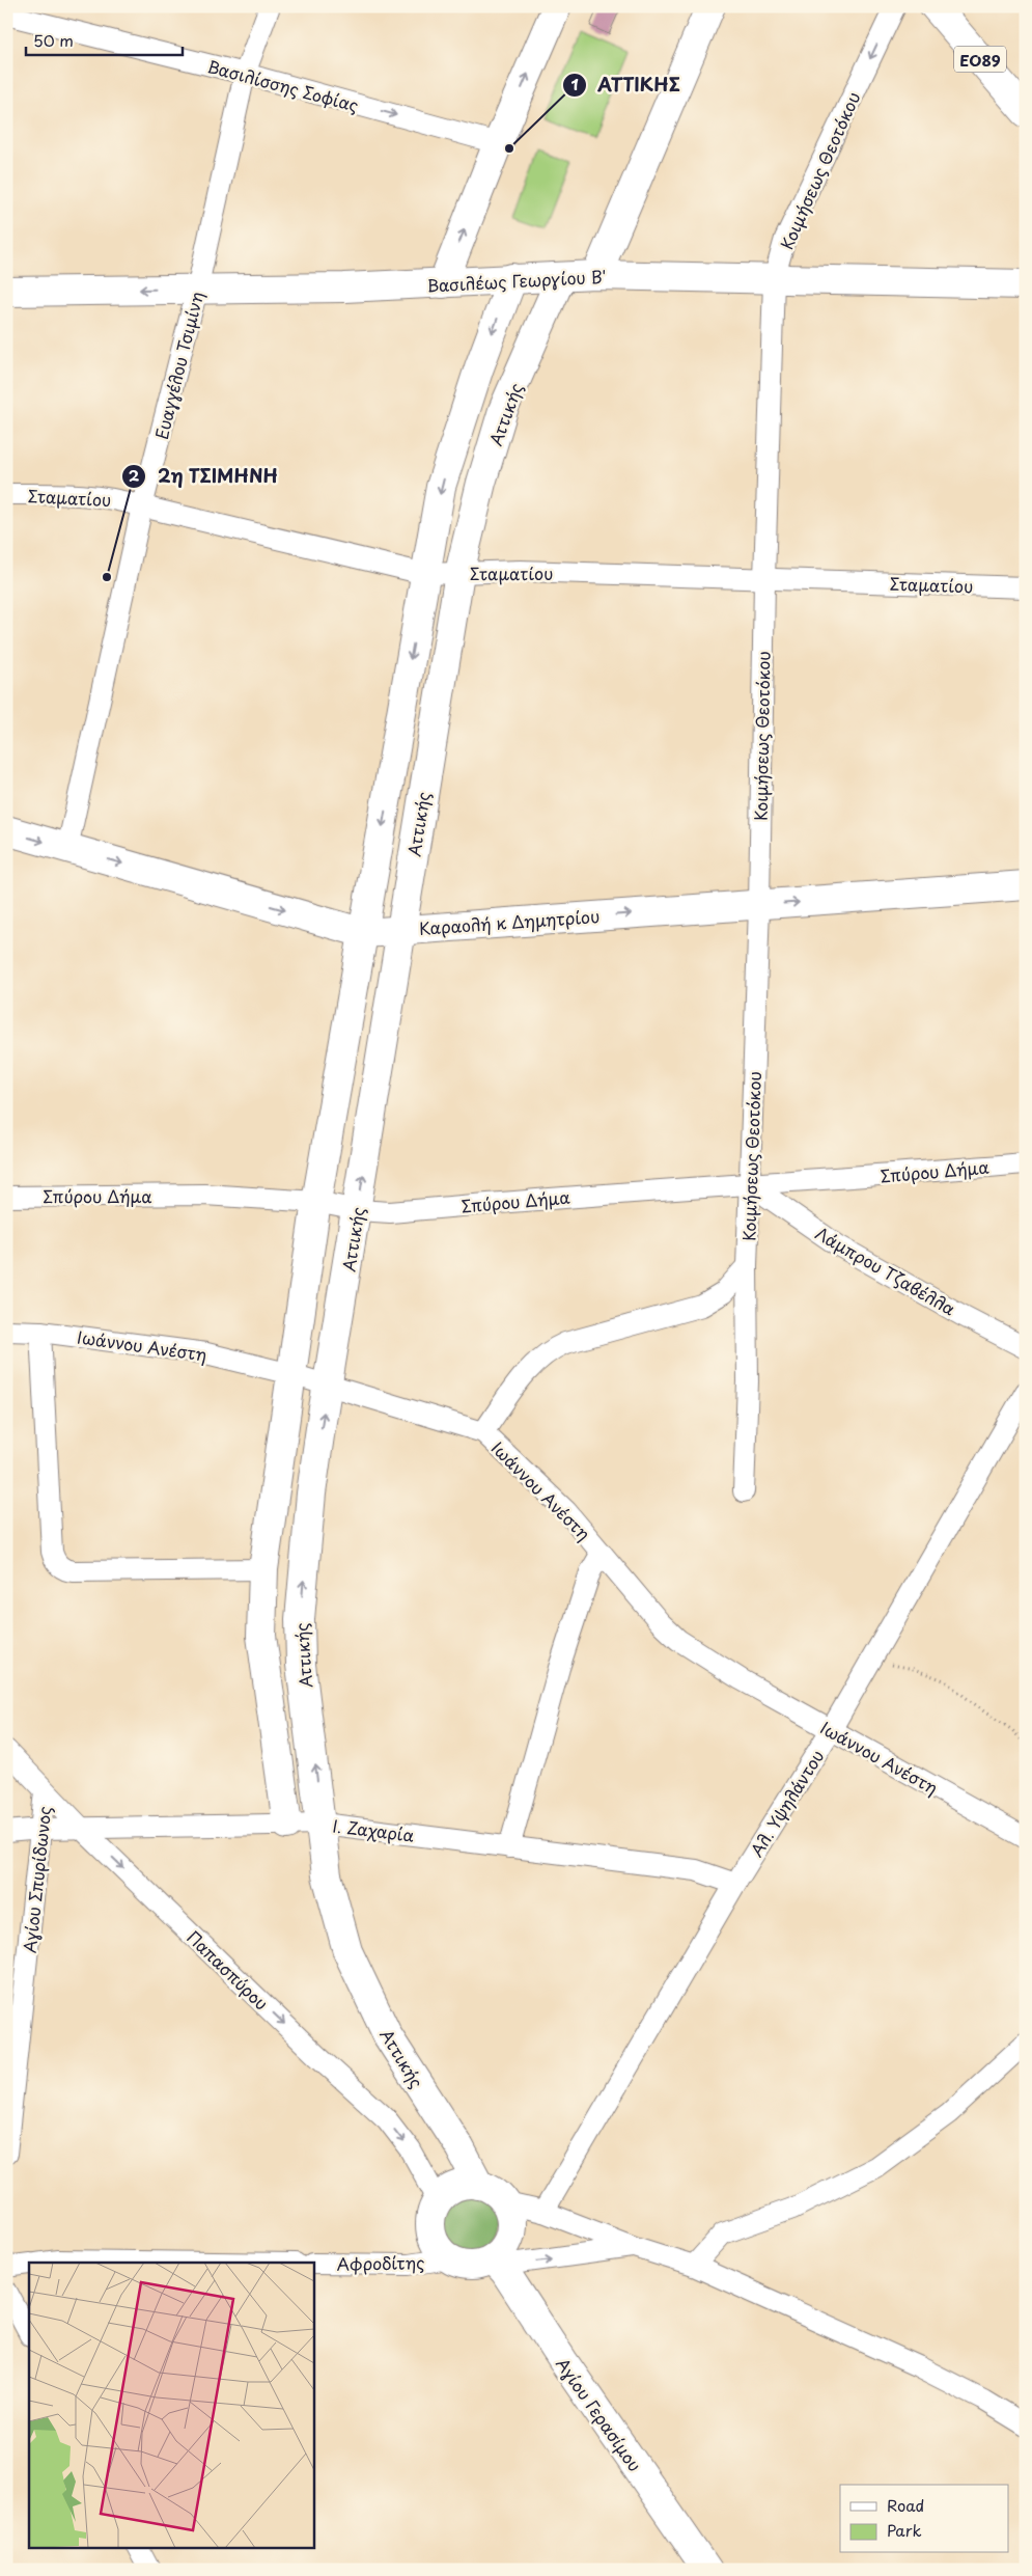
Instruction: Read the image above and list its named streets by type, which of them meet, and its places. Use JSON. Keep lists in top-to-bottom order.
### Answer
{
  "streets": {
    "street": [
      "ΕΟ89",
      "Βασιλίσσης Σοφίας",
      "Κοιμήσεως Θεοτόκου",
      "Βασιλέως Γεωργίου Β'",
      "Ευαγγέλου Τσιμίνη",
      "Αττικής",
      "Σταματίου",
      "Καραολή κ Δημητρίου",
      "Σπύρου Δήμα",
      "Λάμπρου Τζαβέλλα",
      "Ιωάννου Ανέστη",
      "Αλ. Υψηλάντου",
      "Ι. Ζαχαρία",
      "Αγίου Σπυρίδωνος",
      "Παπασπύρου",
      "Αφροδίτης",
      "Αγίου Γερασίμου"
    ]
  },
  "crossings": [
    ["Βασιλίσσης Σοφίας", "Ευαγγέλου Τσιμίνη"],
    ["Κοιμήσεως Θεοτόκου", "Βασιλέως Γεωργίου Β'"],
    ["Κοιμήσεως Θεοτόκου", "Σταματίου"],
    ["Κοιμήσεως Θεοτόκου", "Καραολή κ Δημητρίου"],
    ["Κοιμήσεως Θεοτόκου", "Σπύρου Δήμα"],
    ["Κοιμήσεως Θεοτόκου", "Λάμπρου Τζαβέλλα"],
    ["Βασιλέως Γεωργίου Β'", "Ευαγγέλου Τσιμίνη"],
    ["Βασιλέως Γεωργίου Β'", "Αττικής"],
    ["Ευαγγέλου Τσιμίνη", "Σταματίου"],
    ["Ευαγγέλου Τσιμίνη", "Καραολή κ Δημητρίου"],
    ["Αττικής", "Σταματίου"],
    ["Αττικής", "Καραολή κ Δημητρίου"],
    ["Αττικής", "Σπύρου Δήμα"],
    ["Αττικής", "Ιωάννου Ανέστη"],
    ["Αττικής", "Ι. Ζαχαρία"],
    ["Αττικής", "Παπασπύρου"],
    ["Αττικής", "Αφροδίτης"],
    ["Αττικής", "Αγίου Γερασίμου"],
    ["Σπύρου Δήμα", "Λάμπρου Τζαβέλλα"],
    ["Ιωάννου Ανέστη", "Αλ. Υψηλάντου"],
    ["Αλ. Υψηλάντου", "Ι. Ζαχαρία"],
    ["Ι. Ζαχαρία", "Αγίου Σπυρίδωνος"],
    ["Ι. Ζαχαρία", "Παπασπύρου"],
    ["Αγίου Σπυρίδωνος", "Παπασπύρου"],
    ["Παπασπύρου", "Αφροδίτης"],
    ["Παπασπύρου", "Αγίου Γερασίμου"],
    ["Αφροδίτης", "Αγίου Γερασίμου"]
  ],
  "one_way": ["Βασιλίσσης Σοφίας", "Καραολή κ Δημητρίου", "Παπασπύρου"],
  "places": ["ΑΤΤΙΚΗΣ", "2η ΤΣΙΜΗΝΗ"],
  "legend": ["Road", "Park"],
  "scale_bar": "50 m"
}
